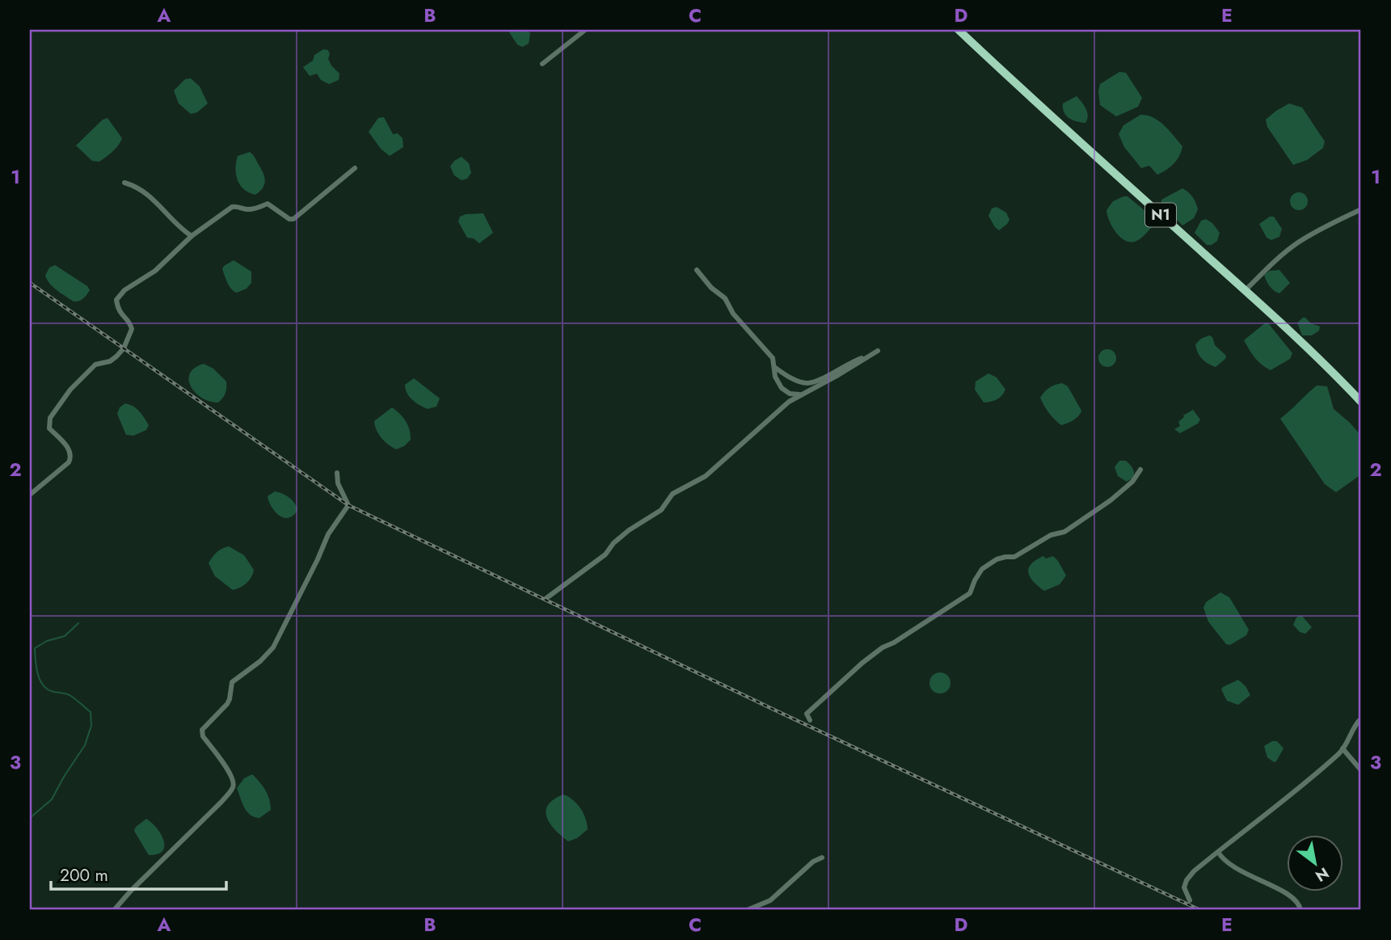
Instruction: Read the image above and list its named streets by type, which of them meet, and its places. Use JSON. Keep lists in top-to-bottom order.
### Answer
{
  "streets": {
    "highway": ["N1"]
  },
  "scale_bar": "200 m",
  "north": "bottom right",
  "grid": {
    "columns": [
      "A",
      "B",
      "C",
      "D",
      "E"
    ],
    "rows": ["1", "2", "3"]
  }
}
